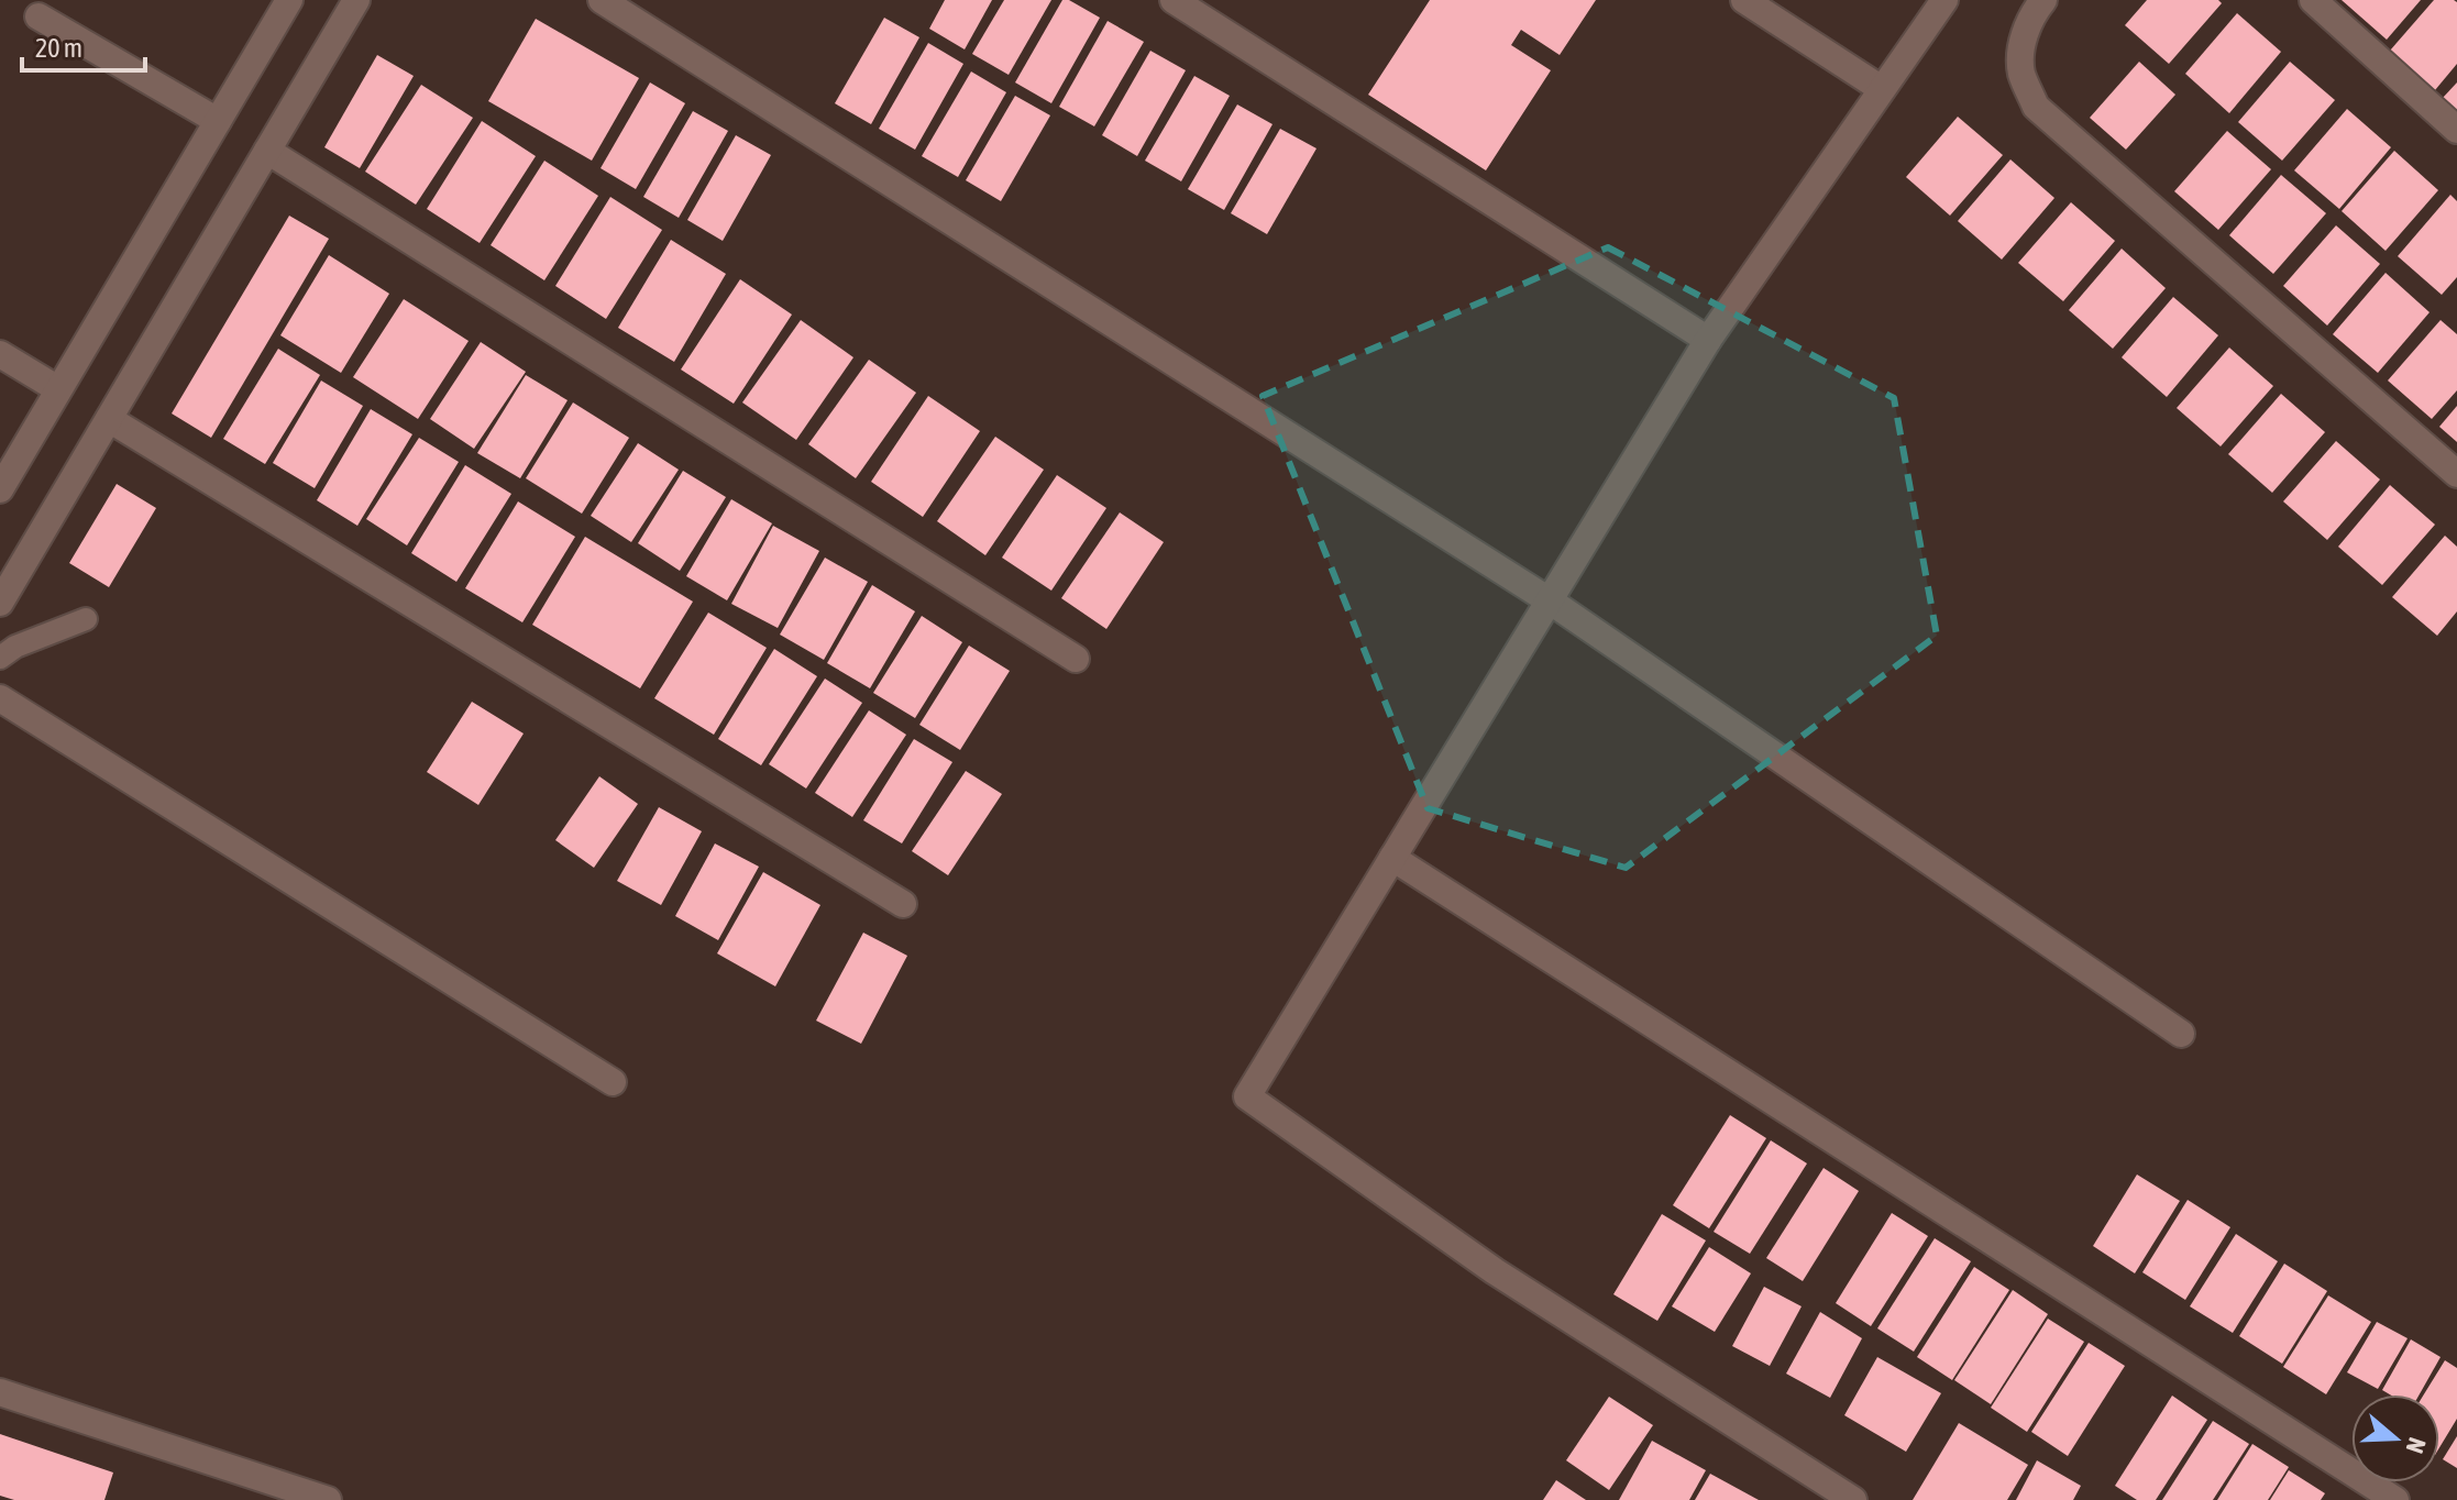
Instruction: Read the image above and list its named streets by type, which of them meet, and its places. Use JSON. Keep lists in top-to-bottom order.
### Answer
{
  "scale_bar": "20 m",
  "north": "right"
}
